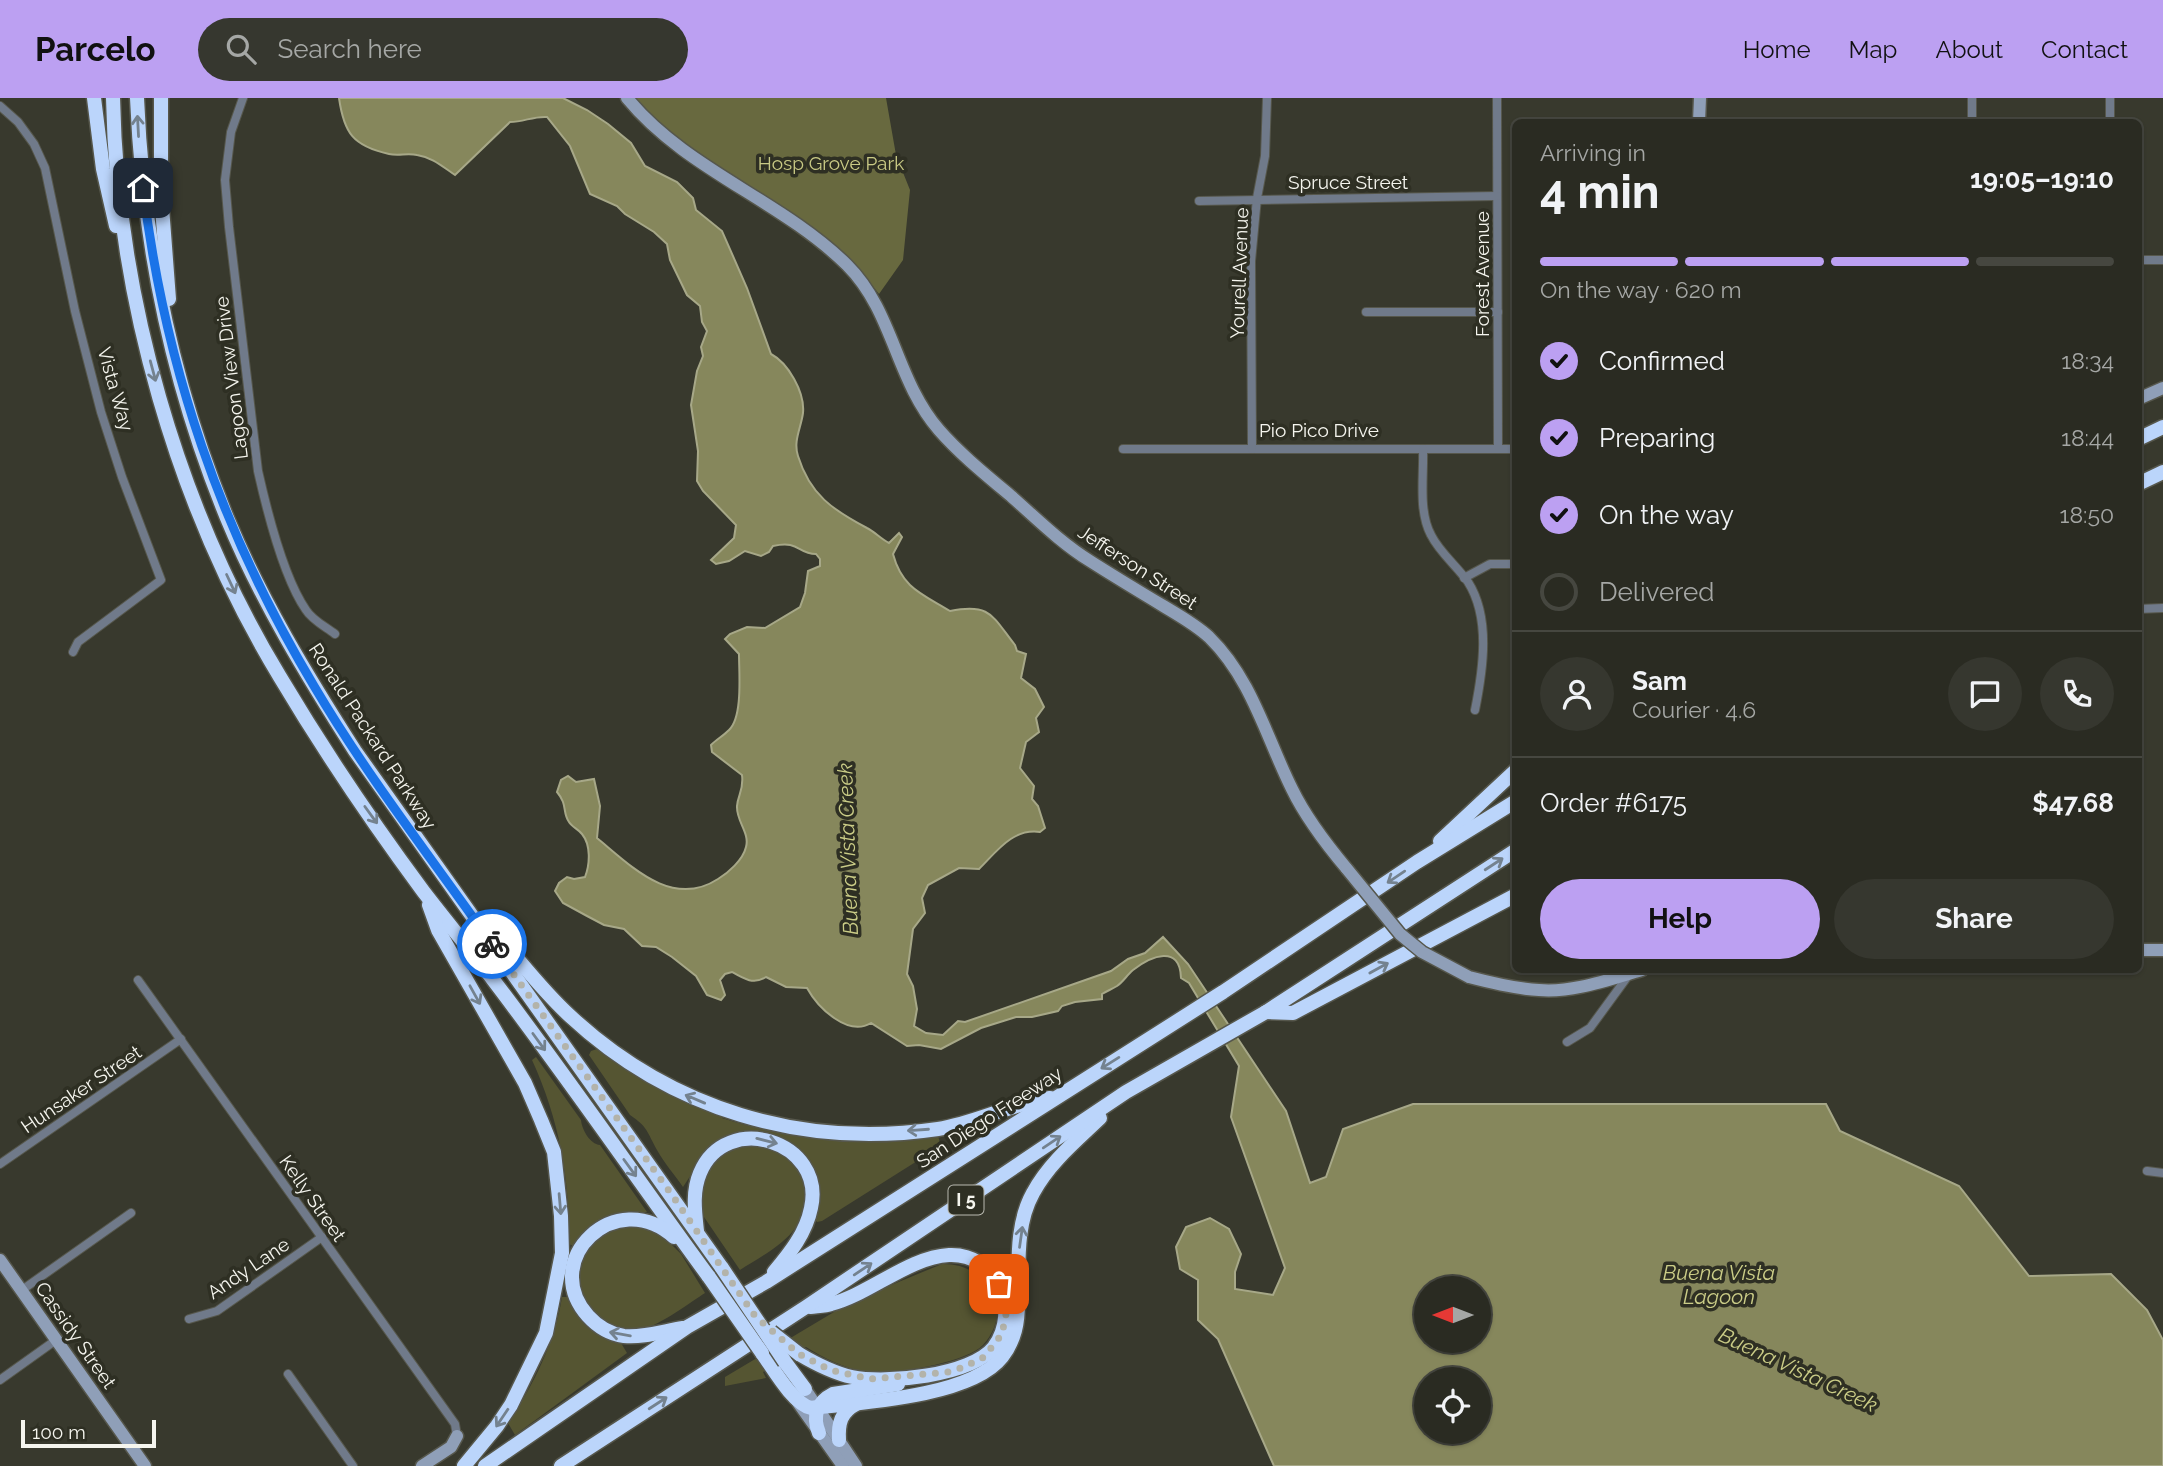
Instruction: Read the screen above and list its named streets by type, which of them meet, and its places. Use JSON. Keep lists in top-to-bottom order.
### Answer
{
  "streets": {
    "highway": ["Ronald Packard Parkway", "San Diego Freeway", "I 5"],
    "main road": ["Jefferson Street", "Cassidy Street"],
    "street": [
      "Spruce Street",
      "Yourell Avenue",
      "Forest Avenue",
      "Lagoon View Drive",
      "Vista Way",
      "Pio Pico Drive",
      "Hunsaker Street",
      "Kelly Street",
      "Andy Lane"
    ]
  },
  "crossings": [
    ["Spruce Street", "Yourell Avenue"],
    ["Spruce Street", "Forest Avenue"],
    ["Yourell Avenue", "Pio Pico Drive"],
    ["Forest Avenue", "Pio Pico Drive"],
    ["Hunsaker Street", "Kelly Street"],
    ["Kelly Street", "Andy Lane"]
  ],
  "water": ["Buena Vista Creek", "Buena Vista Lagoon"],
  "parks": ["Hosp Grove Park"],
  "scale_bar": "100 m",
  "north": "left",
  "page": {
    "header": "Parcelo",
    "search": "Search here",
    "nav": [
      "Home",
      "Map",
      "About",
      "Contact"
    ],
    "heading": ["4 min", "Arriving in", "19:05–19:10"],
    "panel": [
      "Sam",
      "Courier · 4.6",
      "Order #6175",
      "$47.68"
    ],
    "bar": "On the way · 620 m",
    "list": [
      ["Confirmed", "18:34"],
      ["Preparing", "18:44"],
      ["On the way", "18:50"],
      "Delivered"
    ],
    "buttons": ["Help", "Share"],
    "scale": "100 m"
  }
}
